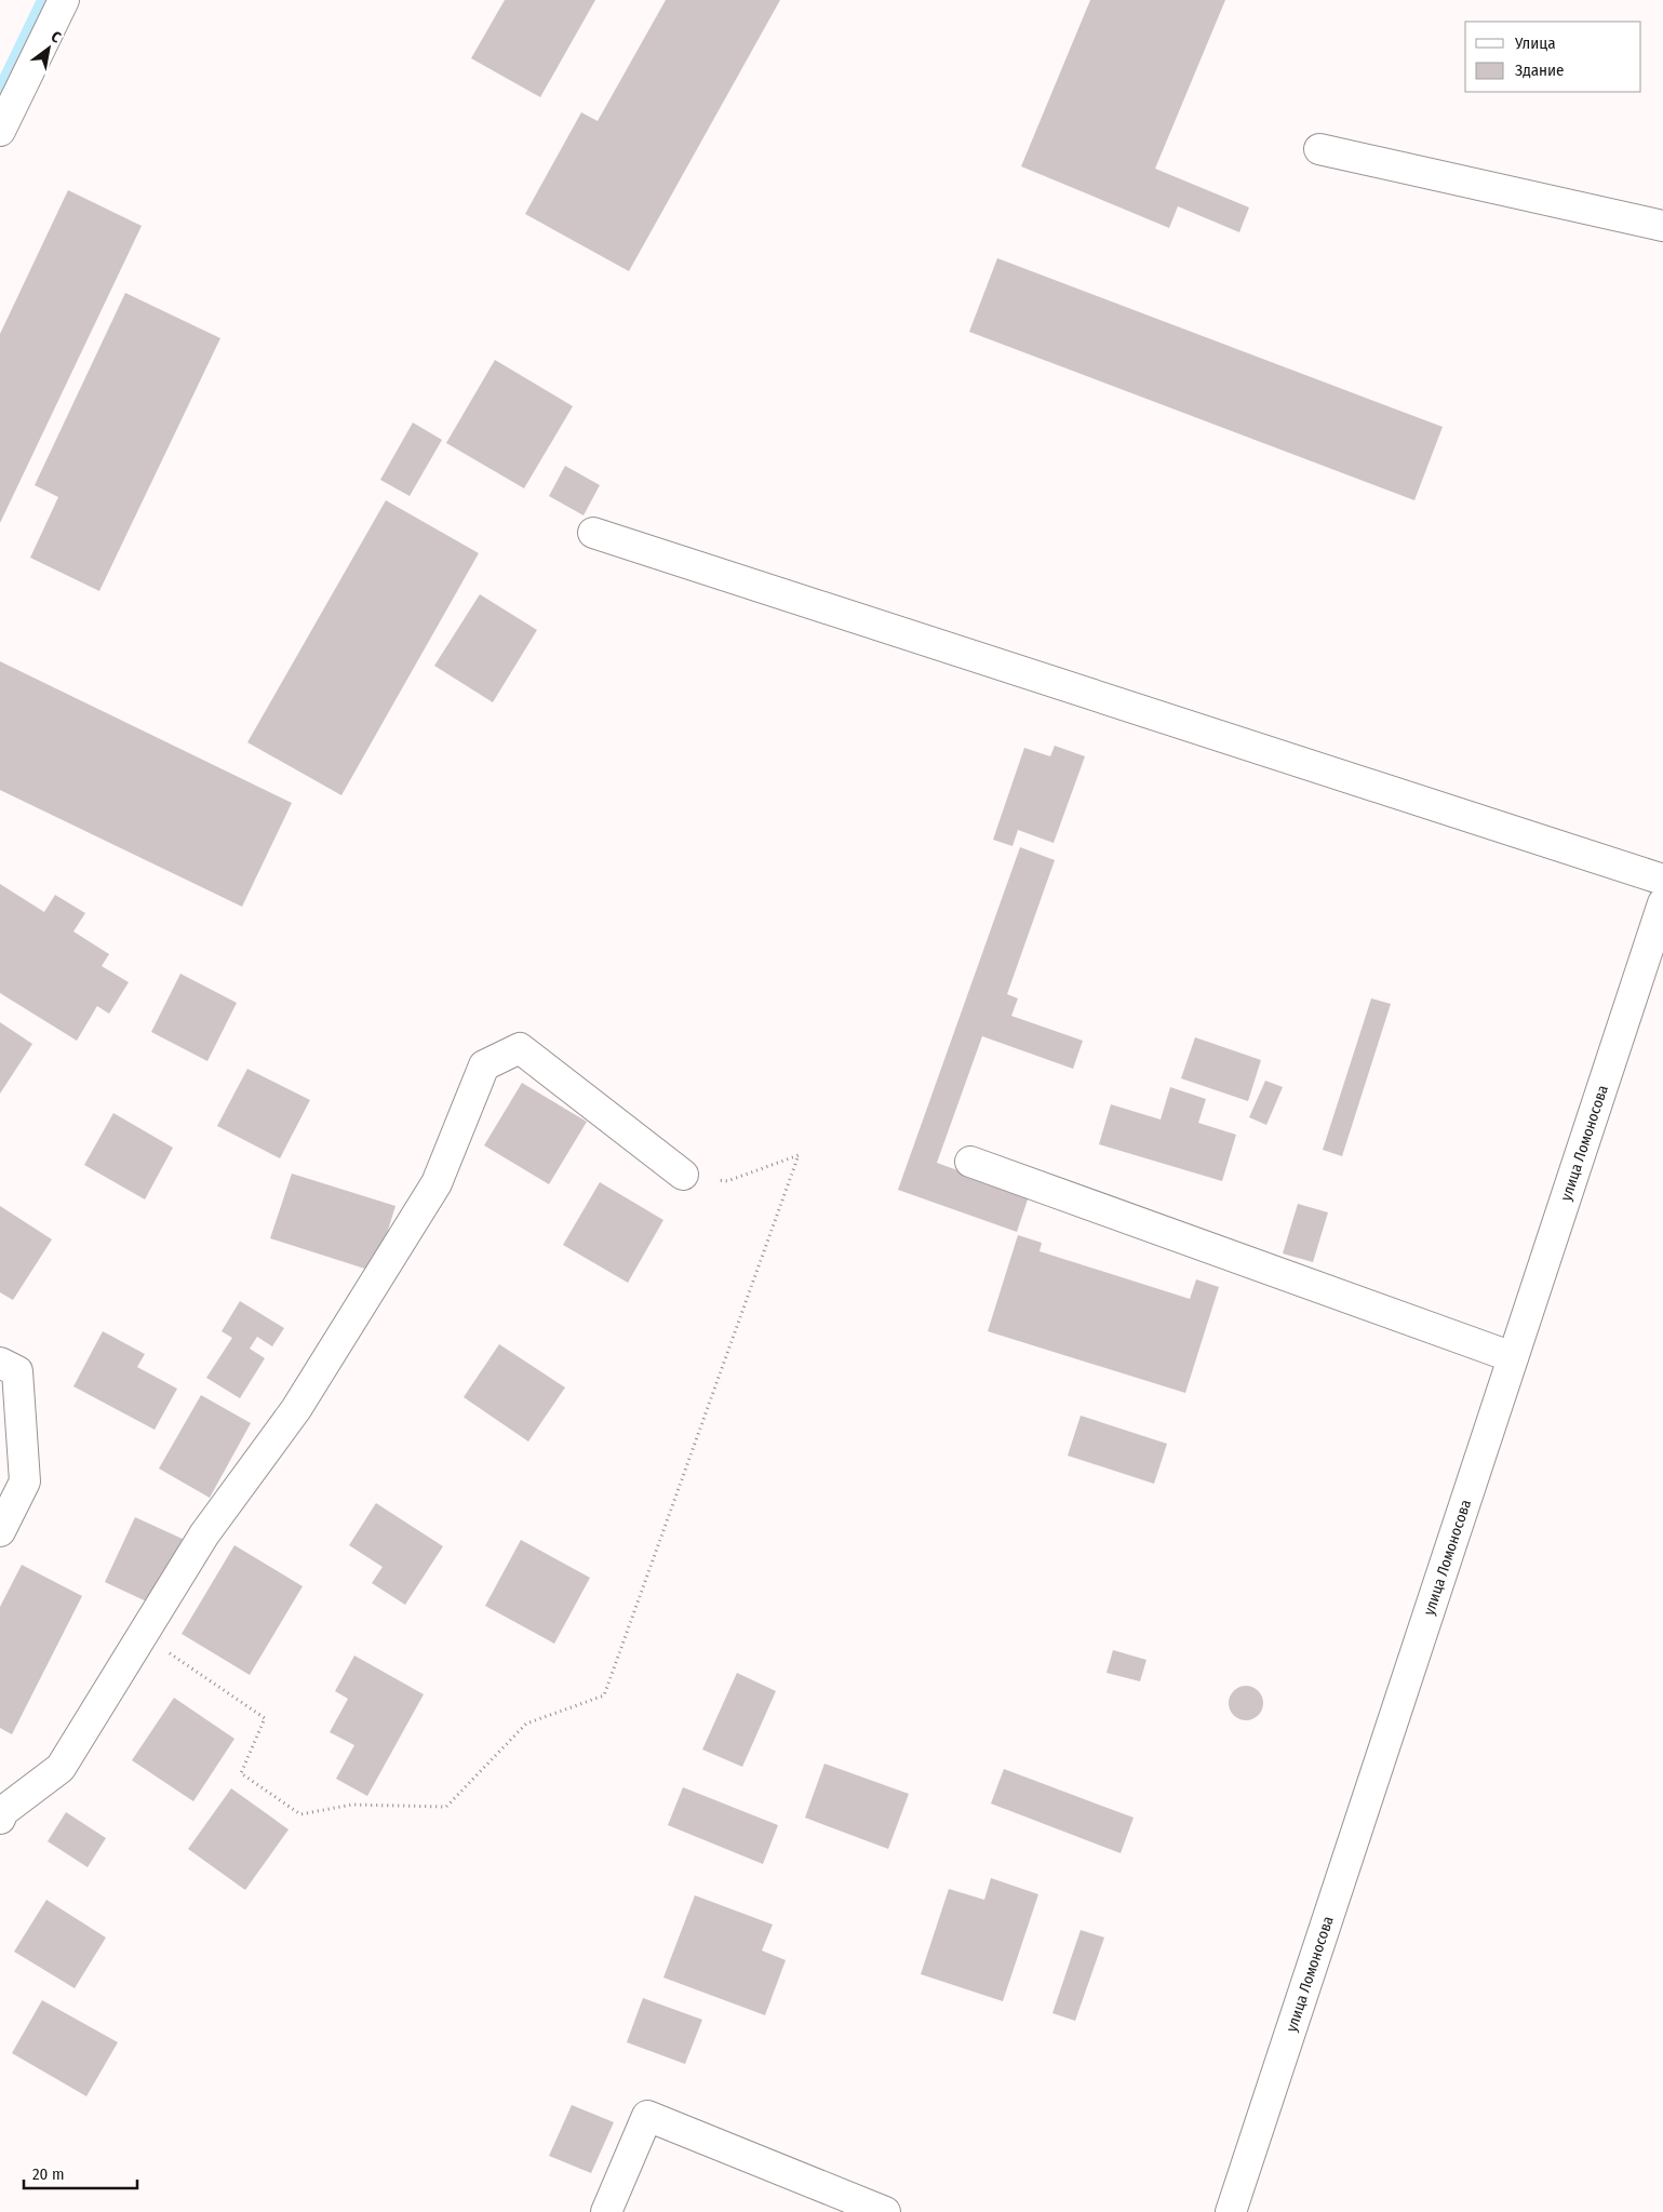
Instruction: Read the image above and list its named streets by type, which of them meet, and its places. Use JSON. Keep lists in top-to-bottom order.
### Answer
{
  "streets": {
    "street": ["улица Ломоносова"]
  },
  "legend": ["Улица", "Здание"],
  "scale_bar": "20 m",
  "north": "top right"
}
